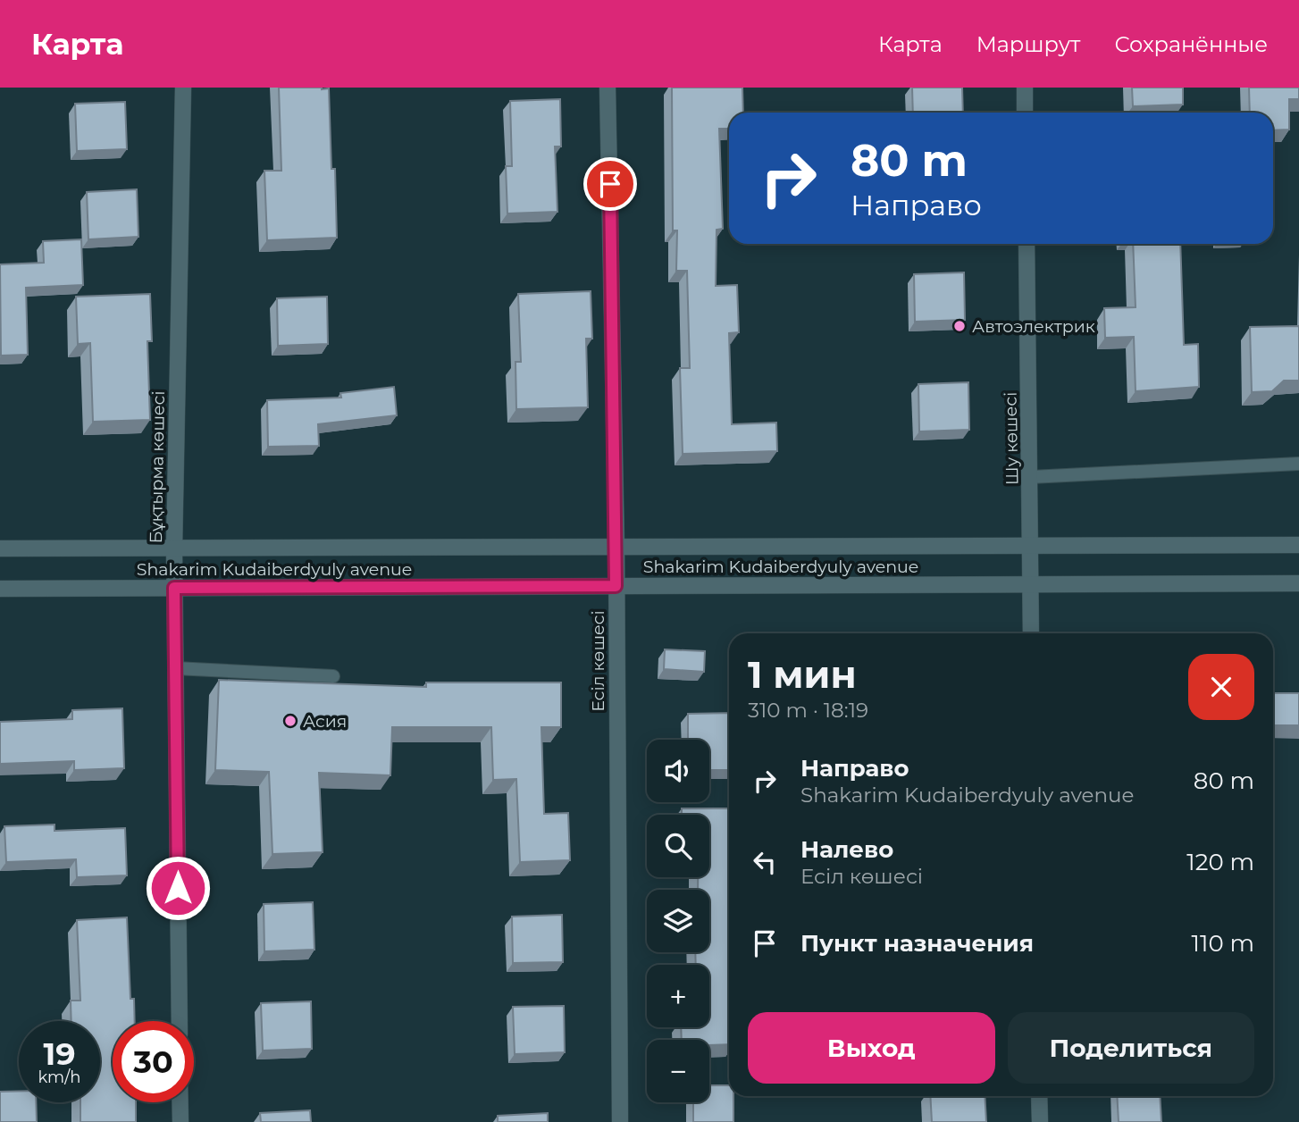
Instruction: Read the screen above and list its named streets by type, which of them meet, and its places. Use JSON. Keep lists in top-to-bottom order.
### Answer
{
  "streets": {
    "main road": [
      "Шу көшесі",
      "Бұқтырма көшесі",
      "Shakarim Kudaiberdyuly avenue",
      "Есіл көшесі"
    ]
  },
  "crossings": [
    ["Шу көшесі", "Shakarim Kudaiberdyuly avenue"],
    ["Бұқтырма көшесі", "Shakarim Kudaiberdyuly avenue"],
    ["Shakarim Kudaiberdyuly avenue", "Есіл көшесі"]
  ],
  "places": ["Автоэлектрик", "Асия"],
  "page": {
    "header": "Карта",
    "nav": ["Карта", "Маршрут", "Сохранённые"],
    "turn": ["80 m", "Направо"],
    "heading": ["1 мин", "310 m · 18:19"],
    "map_buttons": ["+", "−"],
    "list": [
      {
        "name": "Направо",
        "note": "Shakarim Kudaiberdyuly avenue",
        "value": "80 m"
      },
      {
        "name": "Налево",
        "note": "Есіл көшесі",
        "value": "120 m"
      },
      {
        "name": "Пункт назначения",
        "value": "110 m"
      }
    ],
    "buttons": ["Выход", "Поделиться"],
    "speed": "19 km/h",
    "limit": "30"
  }
}
